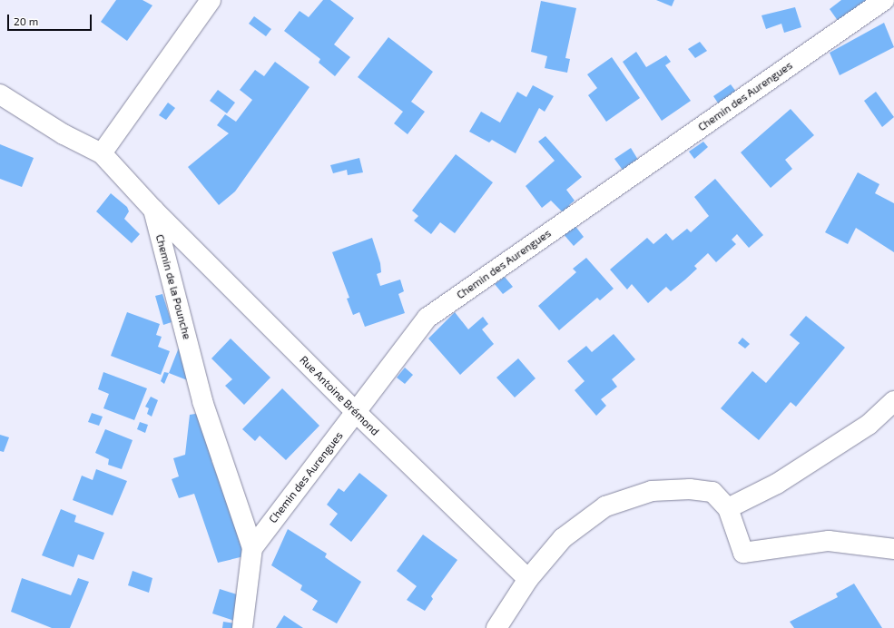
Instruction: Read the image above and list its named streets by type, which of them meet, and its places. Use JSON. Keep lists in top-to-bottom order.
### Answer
{
  "streets": {
    "street": ["Chemin des Aurengues", "Chemin de la Pounche", "Rue Antoine Brémond"]
  },
  "crossings": [
    ["Chemin des Aurengues", "Chemin de la Pounche"],
    ["Chemin des Aurengues", "Rue Antoine Brémond"],
    ["Chemin de la Pounche", "Rue Antoine Brémond"]
  ],
  "scale_bar": "20 m"
}
